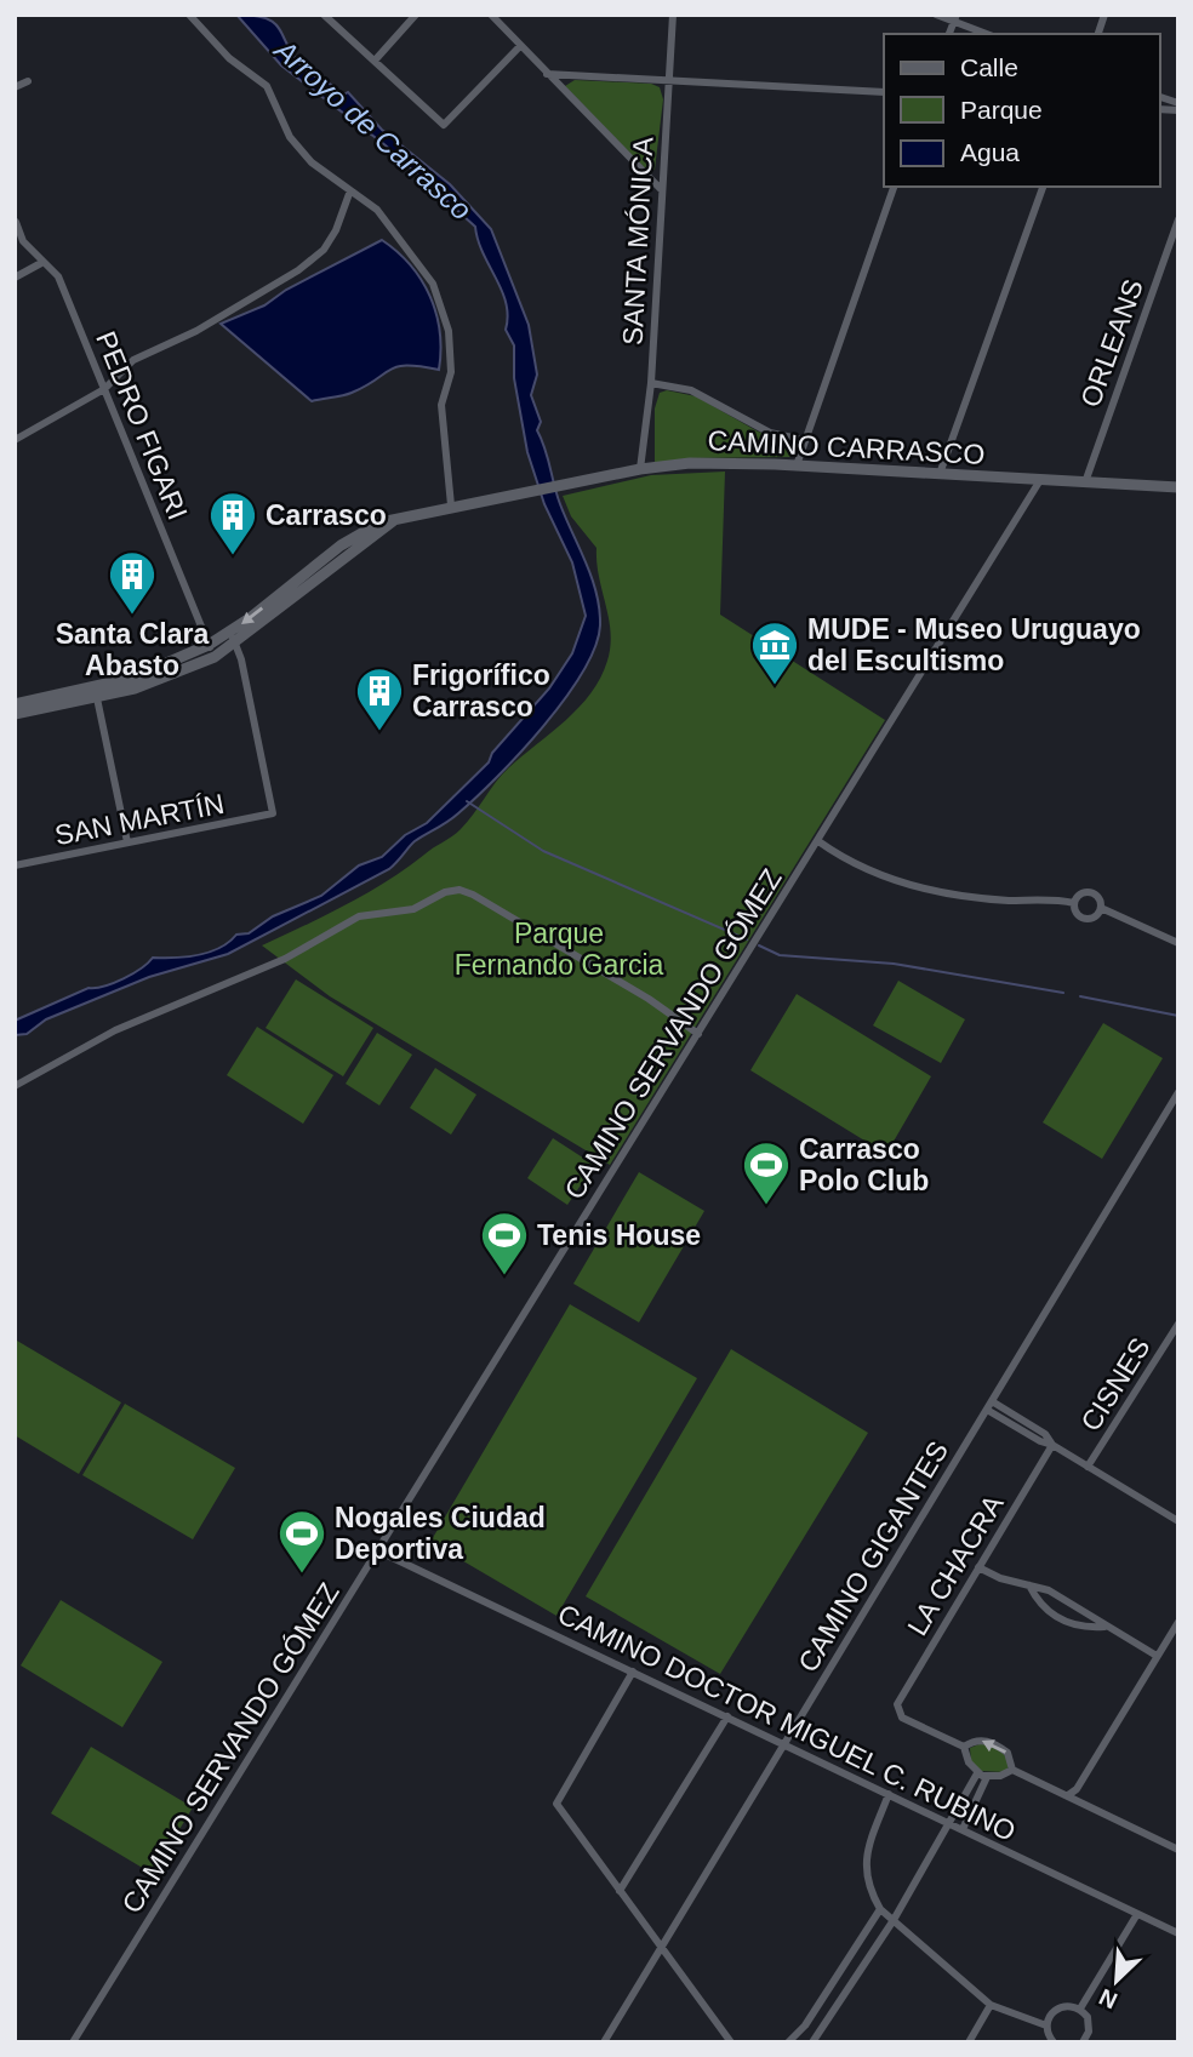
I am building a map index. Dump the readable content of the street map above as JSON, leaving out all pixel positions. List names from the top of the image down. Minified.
{"streets":{"main road":["CAMINO CARRASCO"],"street":["SANTA MÓNICA","ORLEANS","PEDRO FIGARI","SAN MARTÍN","CAMINO SERVANDO GÓMEZ","CISNES","CAMINO GIGANTES","LA CHACRA","CAMINO DOCTOR MIGUEL C. RUBINO"]},"crossings":[["SANTA MÓNICA","CAMINO CARRASCO"],["ORLEANS","CAMINO CARRASCO"],["CAMINO CARRASCO","SAN MARTÍN"],["CAMINO CARRASCO","CAMINO SERVANDO GÓMEZ"],["CAMINO SERVANDO GÓMEZ","CAMINO DOCTOR MIGUEL C. RUBINO"],["CAMINO GIGANTES","CAMINO DOCTOR MIGUEL C. RUBINO"]],"water":["Arroyo de Carrasco"],"parks":["Parque Fernando Garcia"],"places":{"building":["Carrasco","Santa Clara Abasto","Frigorífico Carrasco"],"museum":["MUDE - Museo Uruguayo del Escultismo"],"sports":["Carrasco Polo Club","Tenis House","Nogales Ciudad Deportiva"]},"legend":["Calle","Parque","Agua"],"north":"bottom left"}
